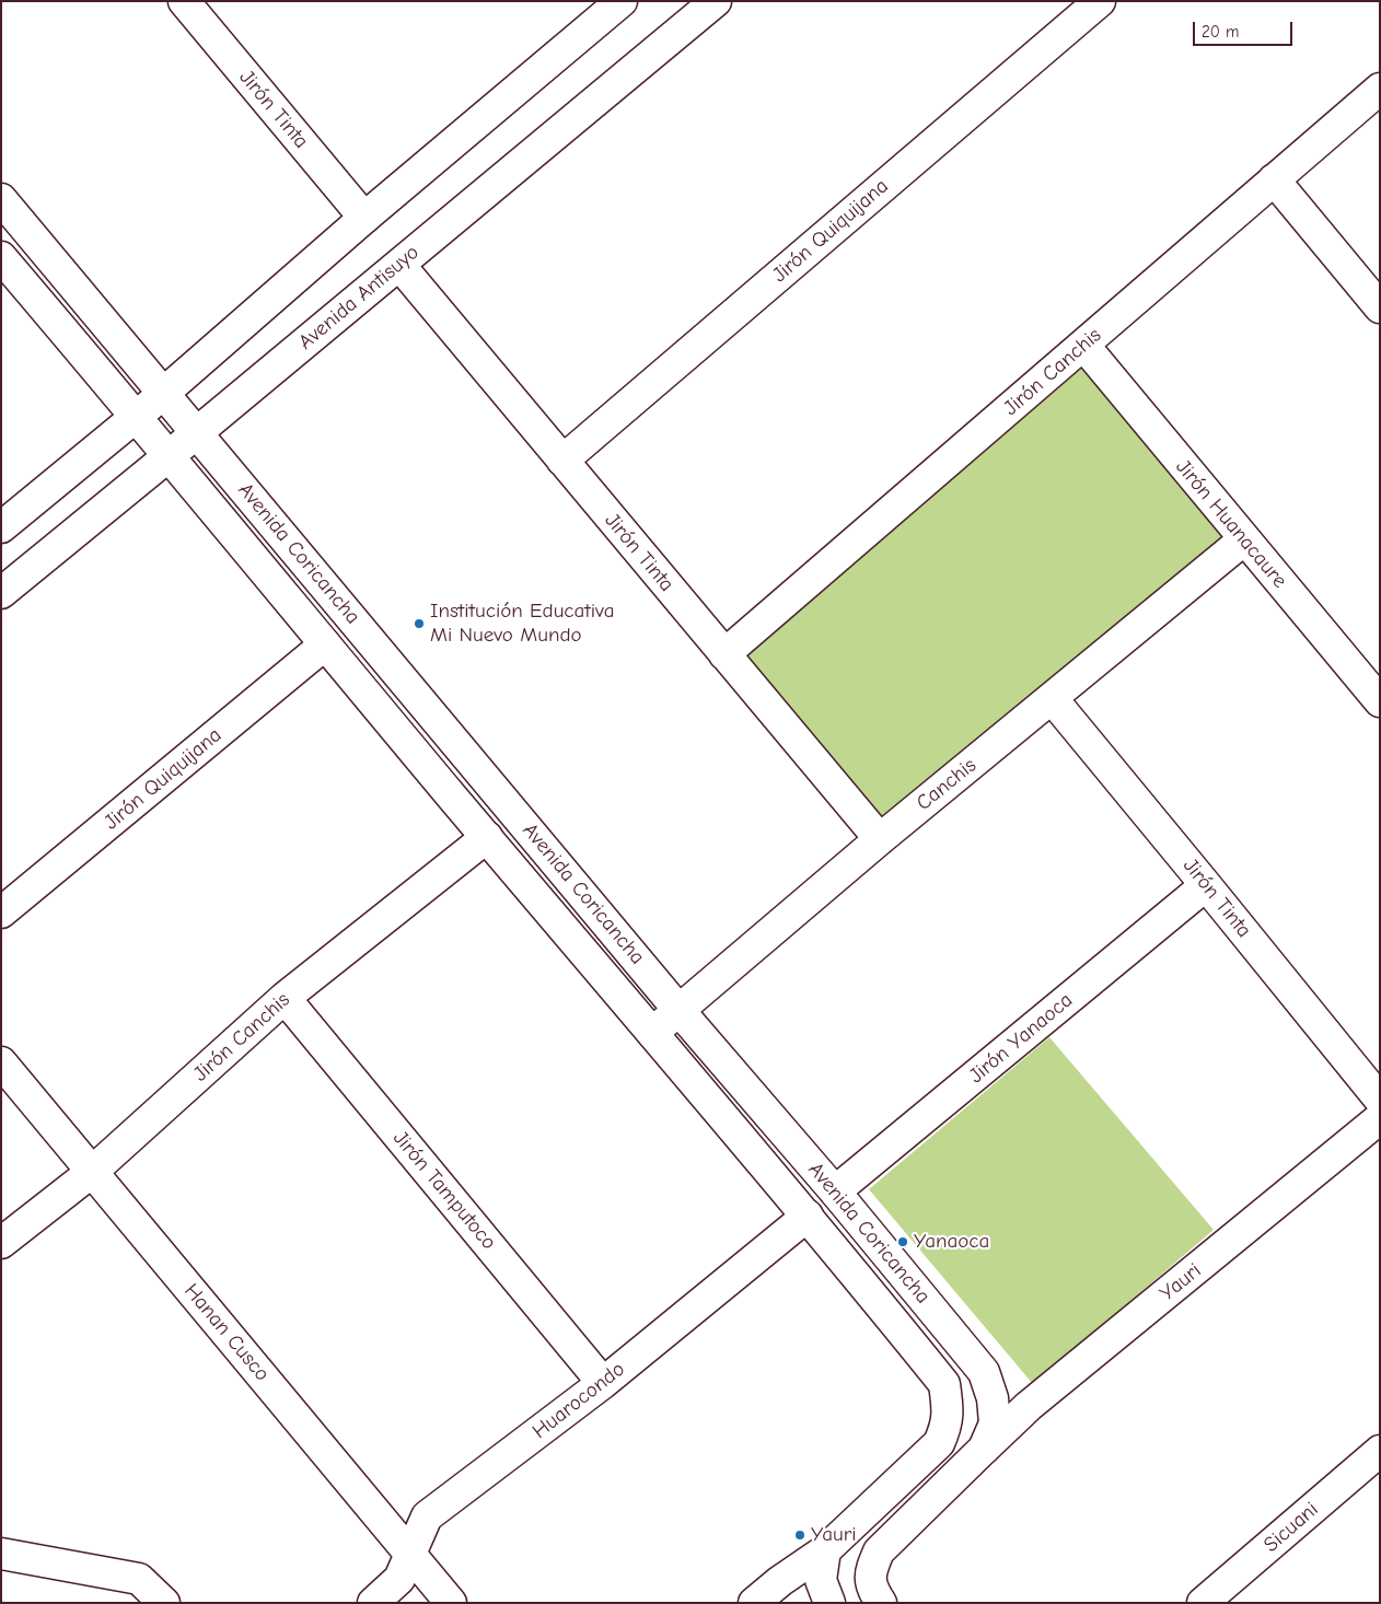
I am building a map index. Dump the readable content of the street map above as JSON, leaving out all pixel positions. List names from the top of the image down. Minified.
{"streets":{"street":["Jirón Tinta","Jirón Quiquijana","Avenida Antisuyo","Jirón Canchis","Jirón Huanacaure","Avenida Coricancha","Canchis","Jirón Yanaoca","Jirón Tamputoco","Yauri","Hanan Cusco","Huarocondo","Sicuani"]},"crossings":[["Jirón Tinta","Jirón Quiquijana"],["Jirón Tinta","Avenida Antisuyo"],["Jirón Tinta","Jirón Canchis"],["Jirón Tinta","Canchis"],["Jirón Tinta","Jirón Yanaoca"],["Jirón Quiquijana","Avenida Coricancha"],["Avenida Antisuyo","Avenida Coricancha"],["Jirón Canchis","Jirón Huanacaure"],["Jirón Canchis","Avenida Coricancha"],["Jirón Canchis","Jirón Tamputoco"],["Jirón Canchis","Hanan Cusco"],["Jirón Huanacaure","Canchis"],["Avenida Coricancha","Canchis"],["Avenida Coricancha","Jirón Yanaoca"],["Avenida Coricancha","Yauri"],["Avenida Coricancha","Huarocondo"],["Jirón Tamputoco","Huarocondo"],["Hanan Cusco","Huarocondo"]],"places":["Institución Educativa Mi Nuevo Mundo","Yanaoca","Yauri"],"scale_bar":"20 m"}
